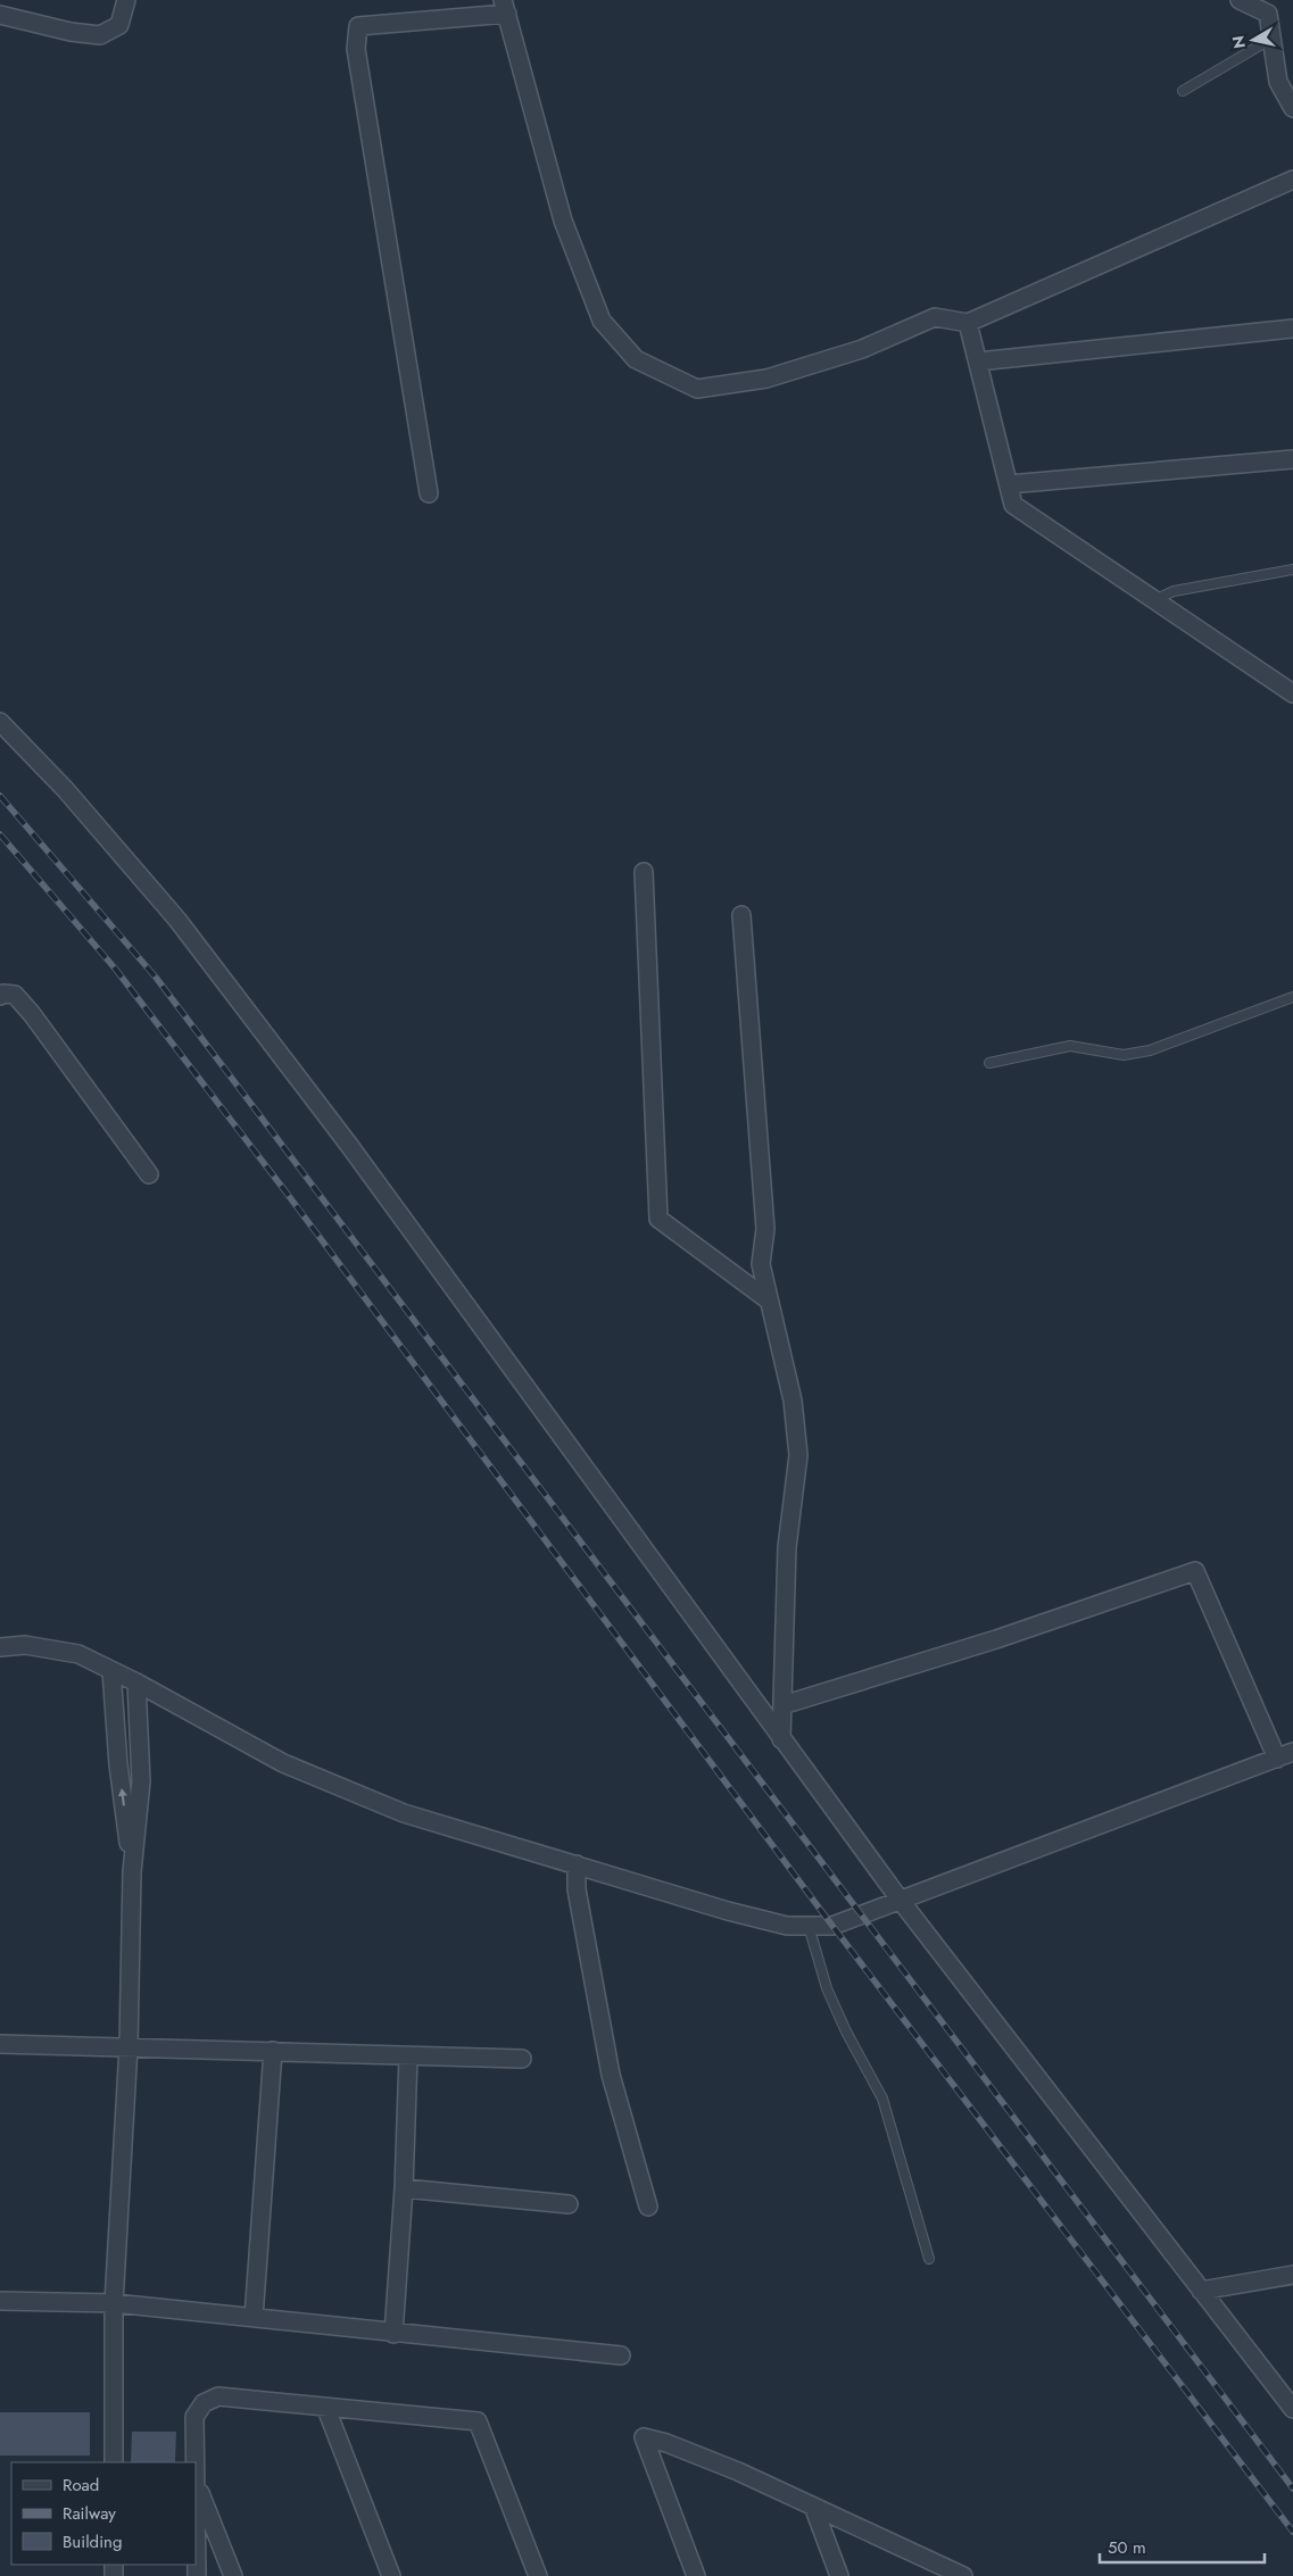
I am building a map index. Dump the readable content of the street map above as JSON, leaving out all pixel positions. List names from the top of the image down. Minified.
{"legend":["Road","Railway","Building"],"scale_bar":"50 m","north":"left"}
